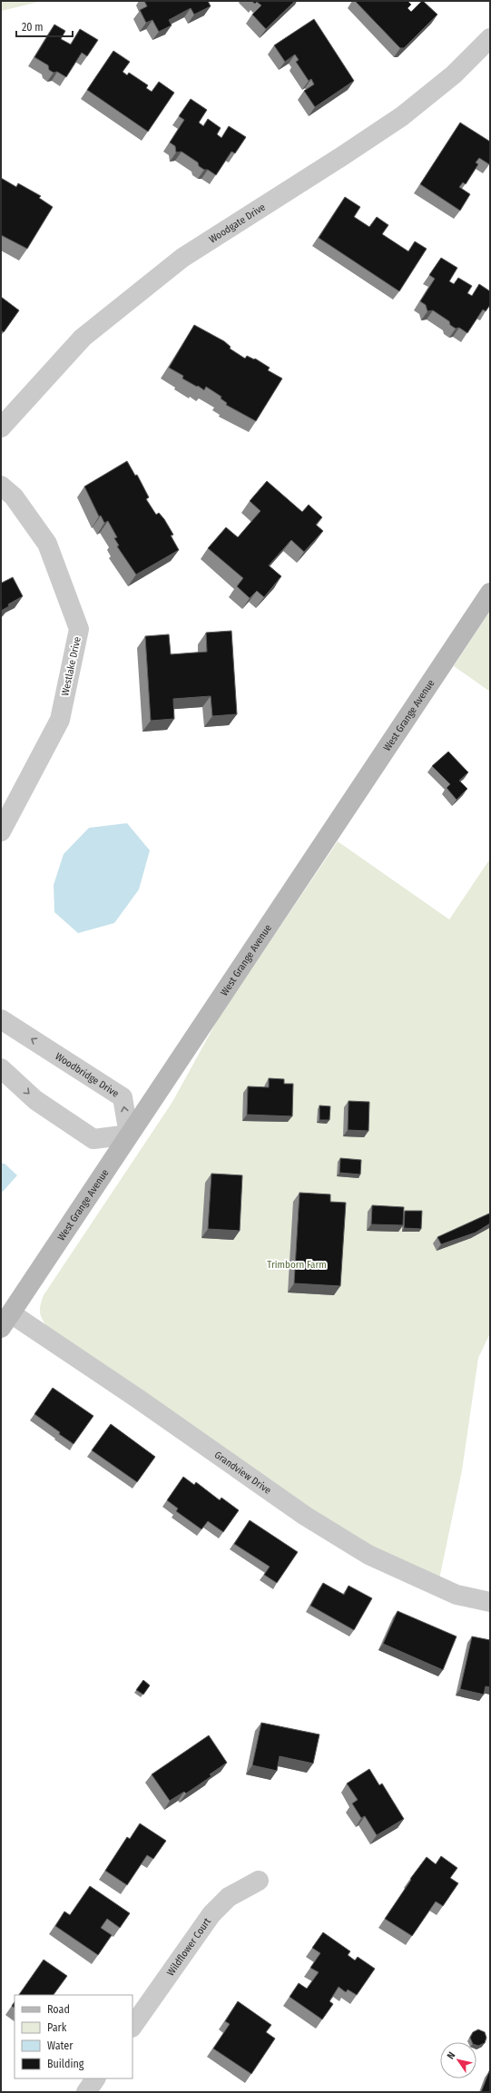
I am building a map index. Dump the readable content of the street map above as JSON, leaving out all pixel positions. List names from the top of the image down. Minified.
{"streets":{"street":["Woodgate Drive","Westlake Drive","West Grange Avenue","Woodbridge Drive","Grandview Drive","Wildflower Court"]},"crossings":[["West Grange Avenue","Woodbridge Drive"],["West Grange Avenue","Grandview Drive"]],"parks":["Trimborn Farm"],"legend":["Road","Park","Water","Building"],"scale_bar":"20 m","north":"top left"}
